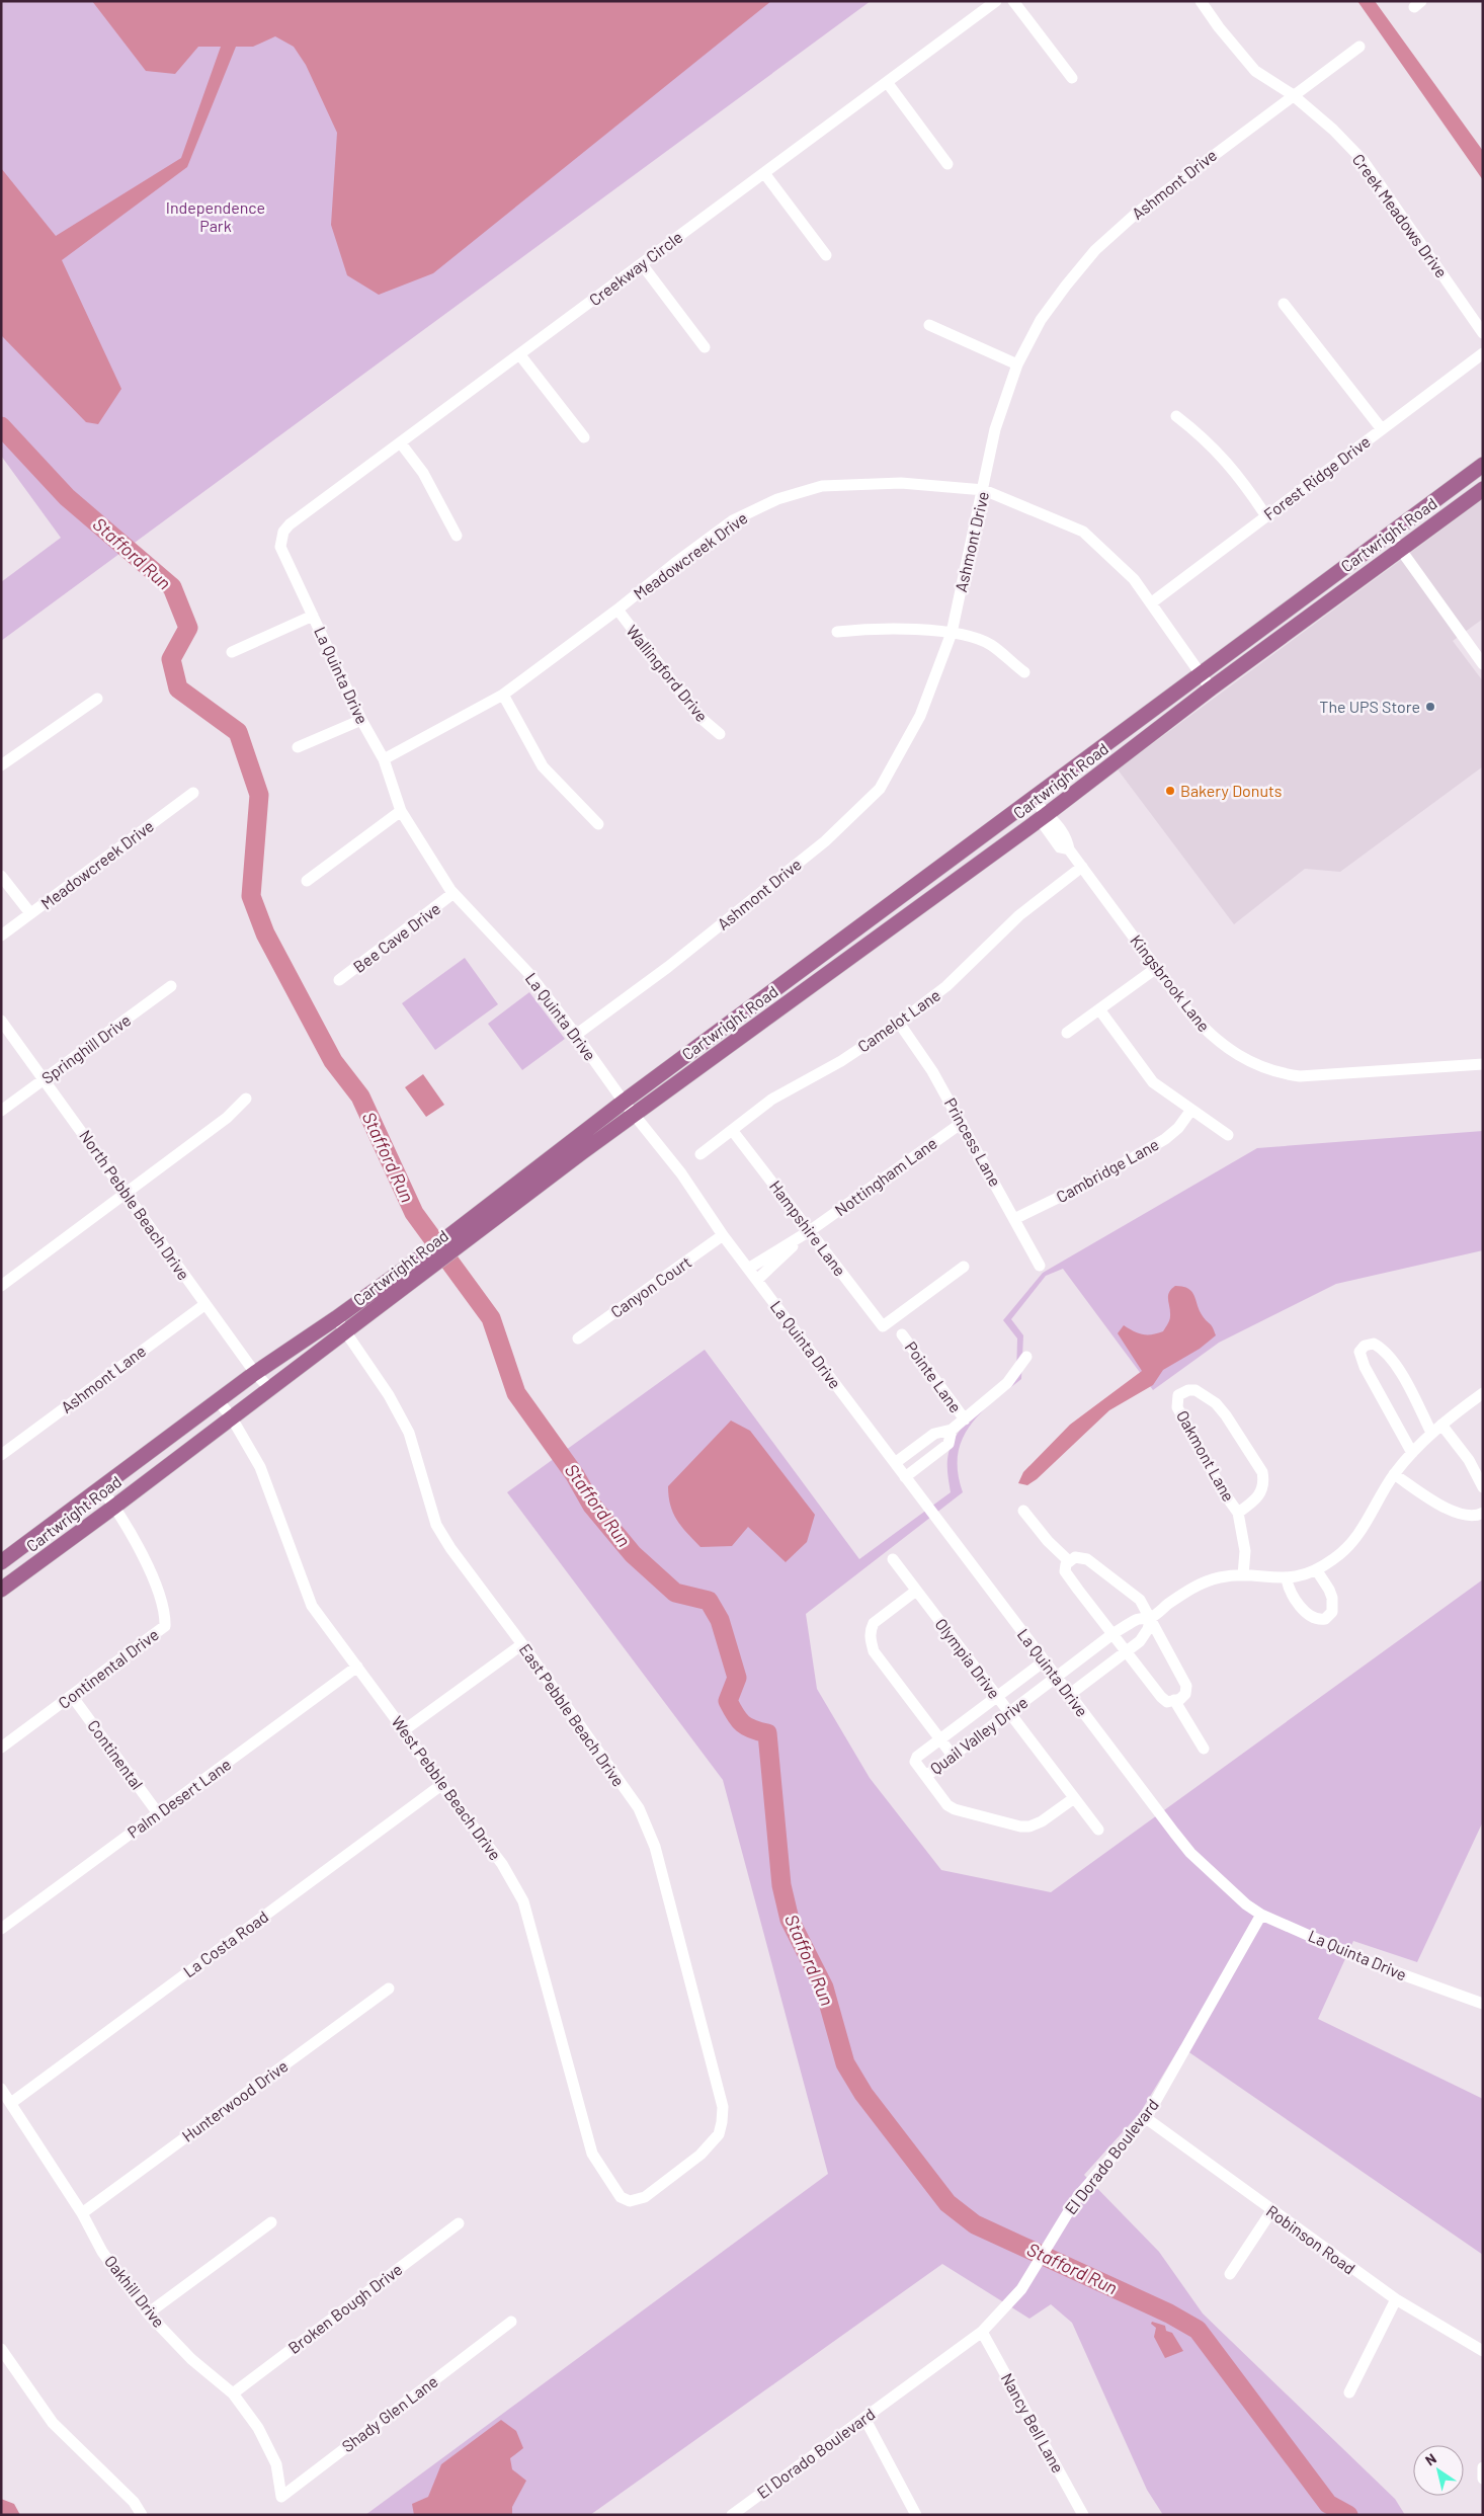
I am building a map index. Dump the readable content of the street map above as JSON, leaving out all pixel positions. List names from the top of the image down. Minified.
{"streets":{"main road":["Cartwright Road"],"street":["Ashmont Drive","Creek Meadows Drive","Creekway Circle","Forest Ridge Drive","Meadowcreek Drive","Wallingford Drive","La Quinta Drive","Bee Cave Drive","Kingsbrook Lane","Camelot Lane","Springhill Drive","Princess Lane","Cambridge Lane","Nottingham Lane","North Pebble Beach Drive","Hampshire Lane","Canyon Court","Pointe Lane","Ashmont Lane","Oakmont Lane","Olympia Drive","Continental Drive","East Pebble Beach Drive","Quail Valley Drive","Continental","West Pebble Beach Drive","Palm Desert Lane","La Costa Road","Hunterwood Drive","El Dorado Boulevard","Robinson Road","Oakhill Drive","Broken Bough Drive","Shady Glen Lane","Nancy Bell Lane"]},"crossings":[["Ashmont Drive","Creek Meadows Drive"],["Ashmont Drive","Meadowcreek Drive"],["Ashmont Drive","La Quinta Drive"],["Creekway Circle","La Quinta Drive"],["Forest Ridge Drive","Meadowcreek Drive"],["Cartwright Road","Meadowcreek Drive"],["Cartwright Road","La Quinta Drive"],["Cartwright Road","Kingsbrook Lane"],["Cartwright Road","North Pebble Beach Drive"],["Cartwright Road","Continental Drive"],["Cartwright Road","East Pebble Beach Drive"],["Cartwright Road","West Pebble Beach Drive"],["Meadowcreek Drive","Wallingford Drive"],["Meadowcreek Drive","La Quinta Drive"],["La Quinta Drive","Bee Cave Drive"],["La Quinta Drive","Nottingham Lane"],["La Quinta Drive","Canyon Court"],["La Quinta Drive","Quail Valley Drive"],["La Quinta Drive","El Dorado Boulevard"],["Kingsbrook Lane","Camelot Lane"],["Camelot Lane","Princess Lane"],["Camelot Lane","Hampshire Lane"],["Springhill Drive","North Pebble Beach Drive"],["Princess Lane","Cambridge Lane"],["Princess Lane","Nottingham Lane"],["Nottingham Lane","Hampshire Lane"],["North Pebble Beach Drive","Ashmont Lane"],["Olympia Drive","Quail Valley Drive"],["Continental Drive","Continental"],["East Pebble Beach Drive","West Pebble Beach Drive"],["Continental","Palm Desert Lane"],["West Pebble Beach Drive","Palm Desert Lane"],["West Pebble Beach Drive","La Costa Road"],["La Costa Road","Oakhill Drive"],["Hunterwood Drive","Oakhill Drive"],["El Dorado Boulevard","Robinson Road"],["El Dorado Boulevard","Nancy Bell Lane"],["Oakhill Drive","Broken Bough Drive"],["Oakhill Drive","Shady Glen Lane"]],"water":["Stafford Run"],"parks":["Independence Park"],"places":["The UPS Store","Bakery Donuts"],"north":"top left"}
